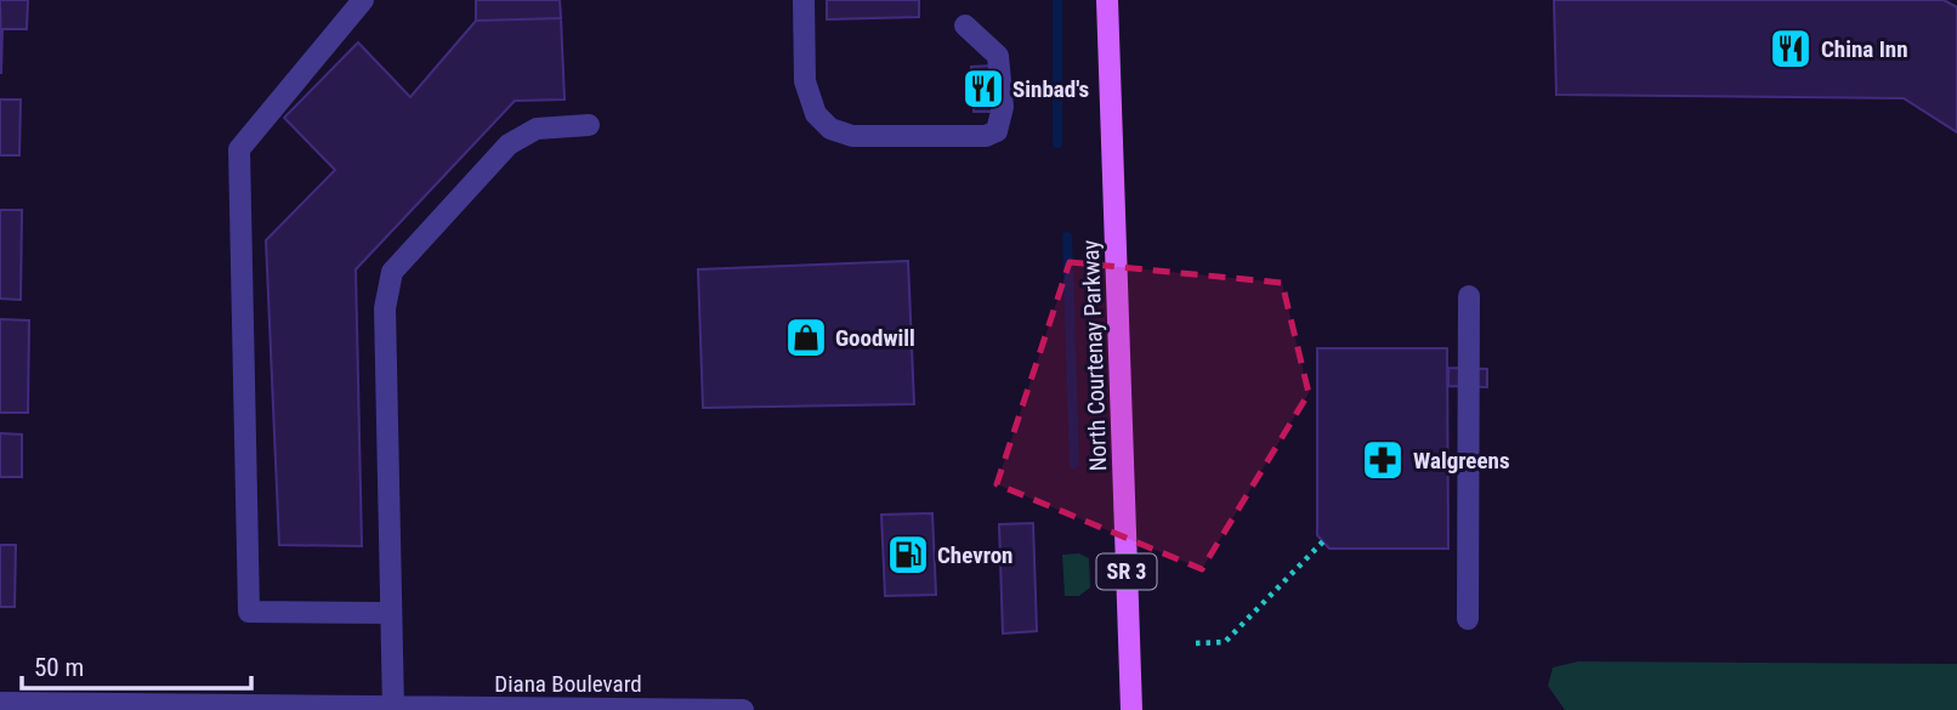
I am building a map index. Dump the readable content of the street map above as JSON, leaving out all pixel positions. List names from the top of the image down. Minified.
{"streets":{"main road":["North Courtenay Parkway","SR 3"],"street":["Diana Boulevard"]},"places":{"restaurant":["China Inn","Sinbad's"],"shop":["Goodwill"],"pharmacy":["Walgreens"],"fuel station":["Chevron"]},"scale_bar":"50 m"}
